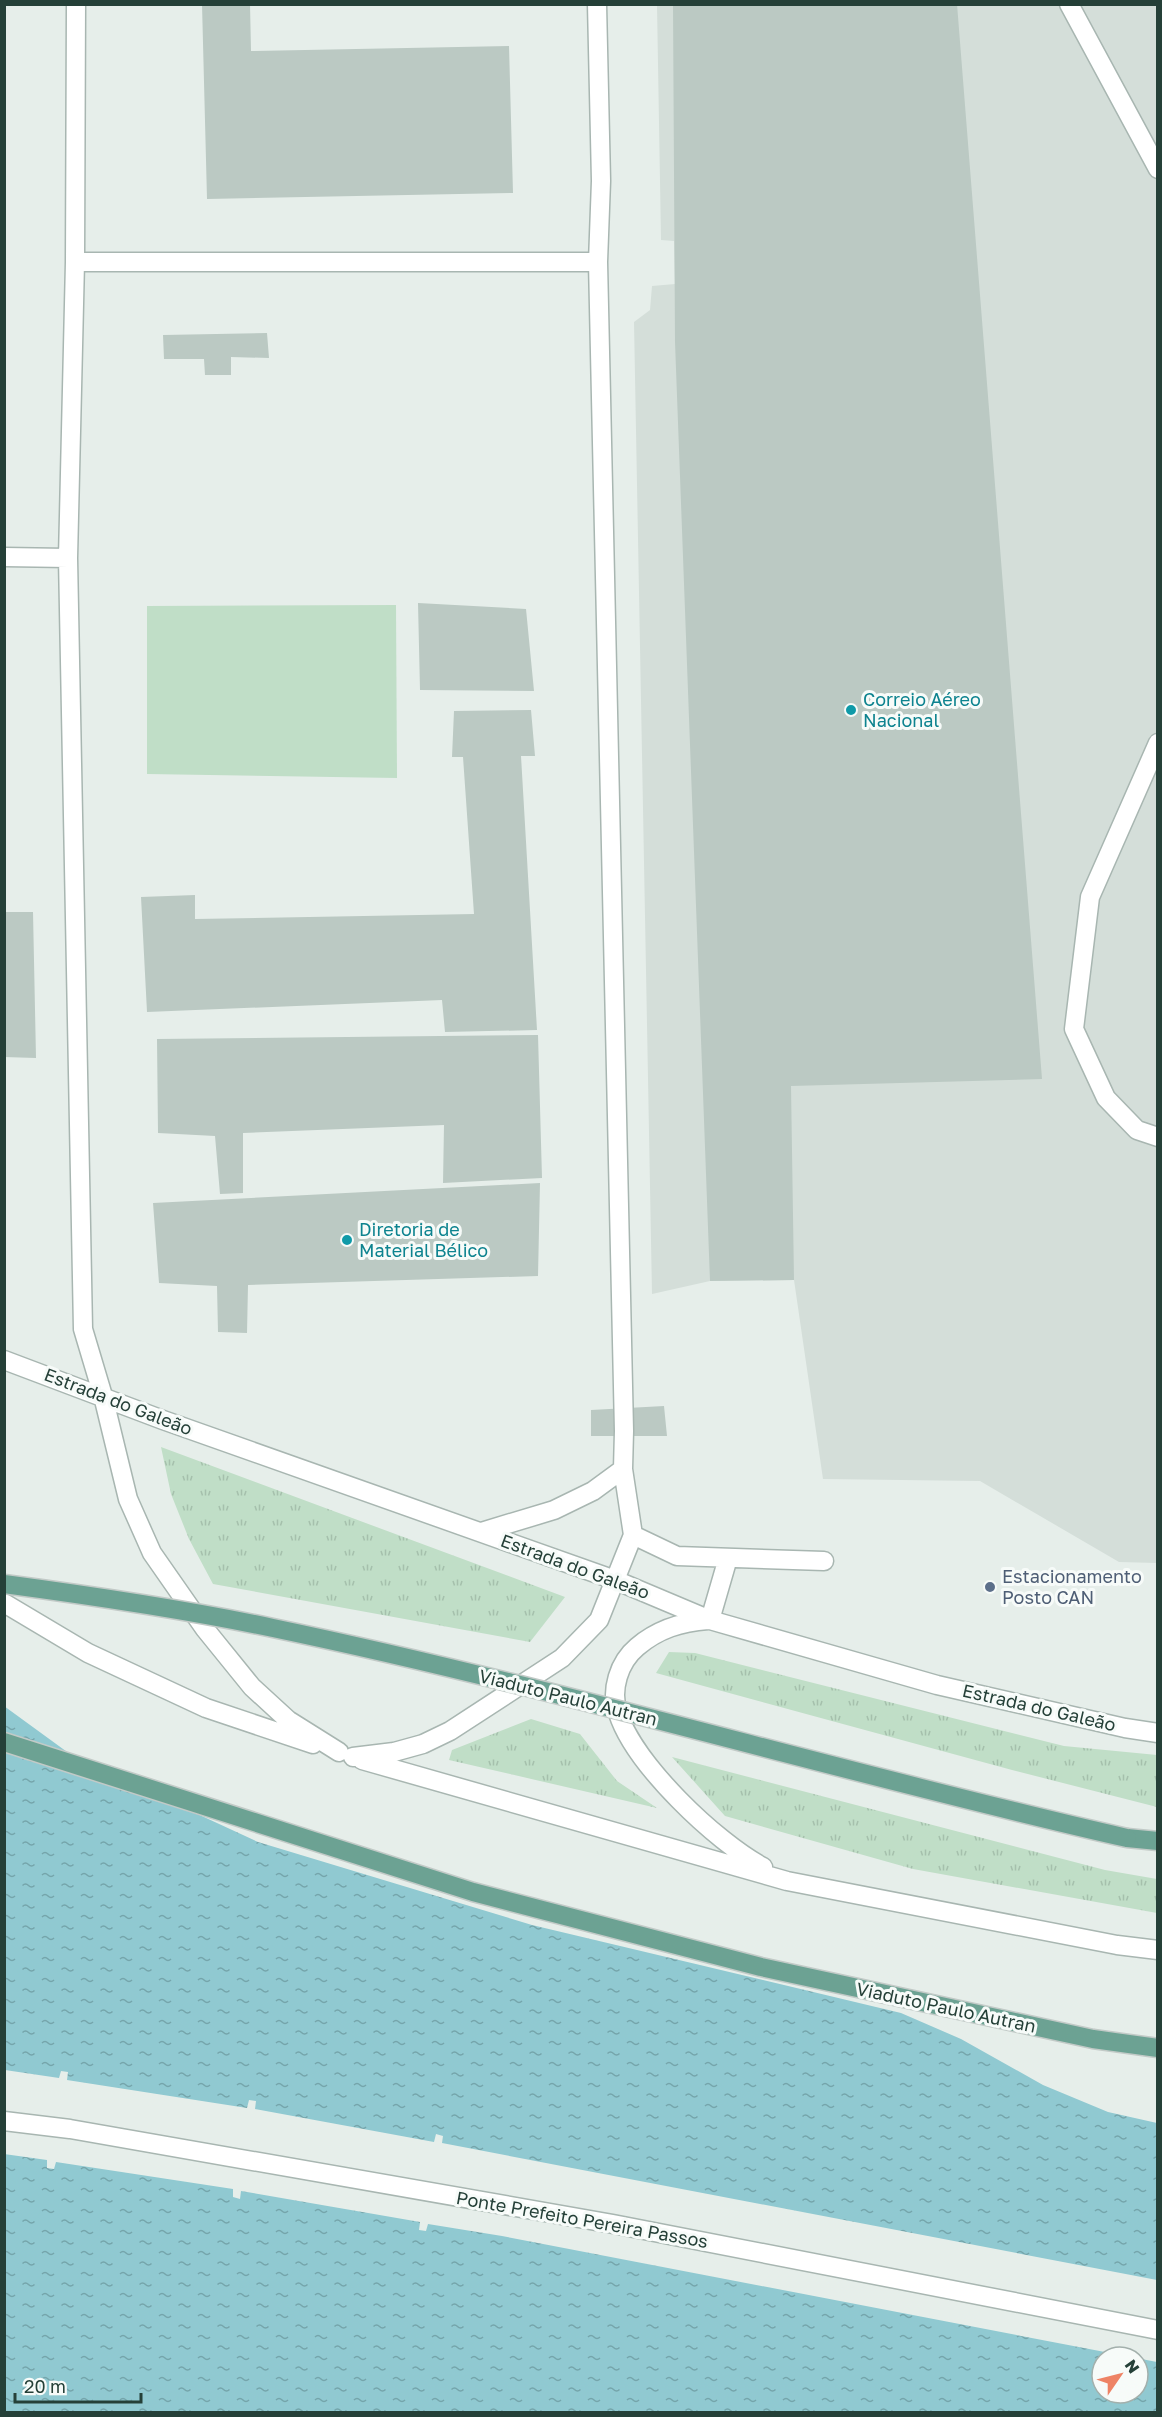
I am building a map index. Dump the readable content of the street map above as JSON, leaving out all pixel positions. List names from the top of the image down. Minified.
{"streets":{"main road":["Viaduto Paulo Autran"],"street":["Estrada do Galeão","Ponte Prefeito Pereira Passos"]},"places":["Correio Aéreo Nacional","Diretoria de Material Bélico","Estacionamento Posto CAN"],"scale_bar":"20 m","north":"top right"}
